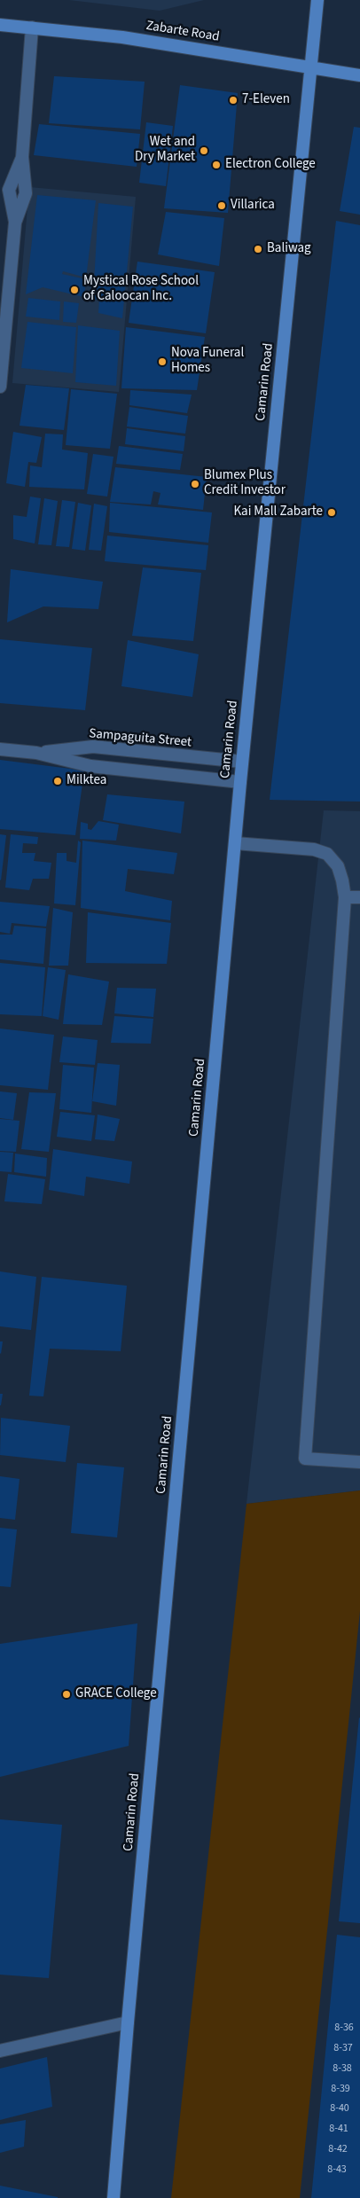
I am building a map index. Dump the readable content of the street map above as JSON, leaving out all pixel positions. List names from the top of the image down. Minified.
{"streets":{"main road":["Zabarte Road","Camarin Road"],"street":["Sampaguita Street"]},"crossings":[["Zabarte Road","Camarin Road"],["Camarin Road","Sampaguita Street"]],"places":["7-Eleven","Wet and Dry Market","Electron College","Villarica","Baliwag","Mystical Rose School of Caloocan Inc.","Nova Funeral Homes","Blumex Plus Credit Investor","Kai Mall Zabarte","Milktea","GRACE College"],"house_numbers":["8-36","8-37","8-38","8-39","8-40","8-41","8-42","8-43"]}
